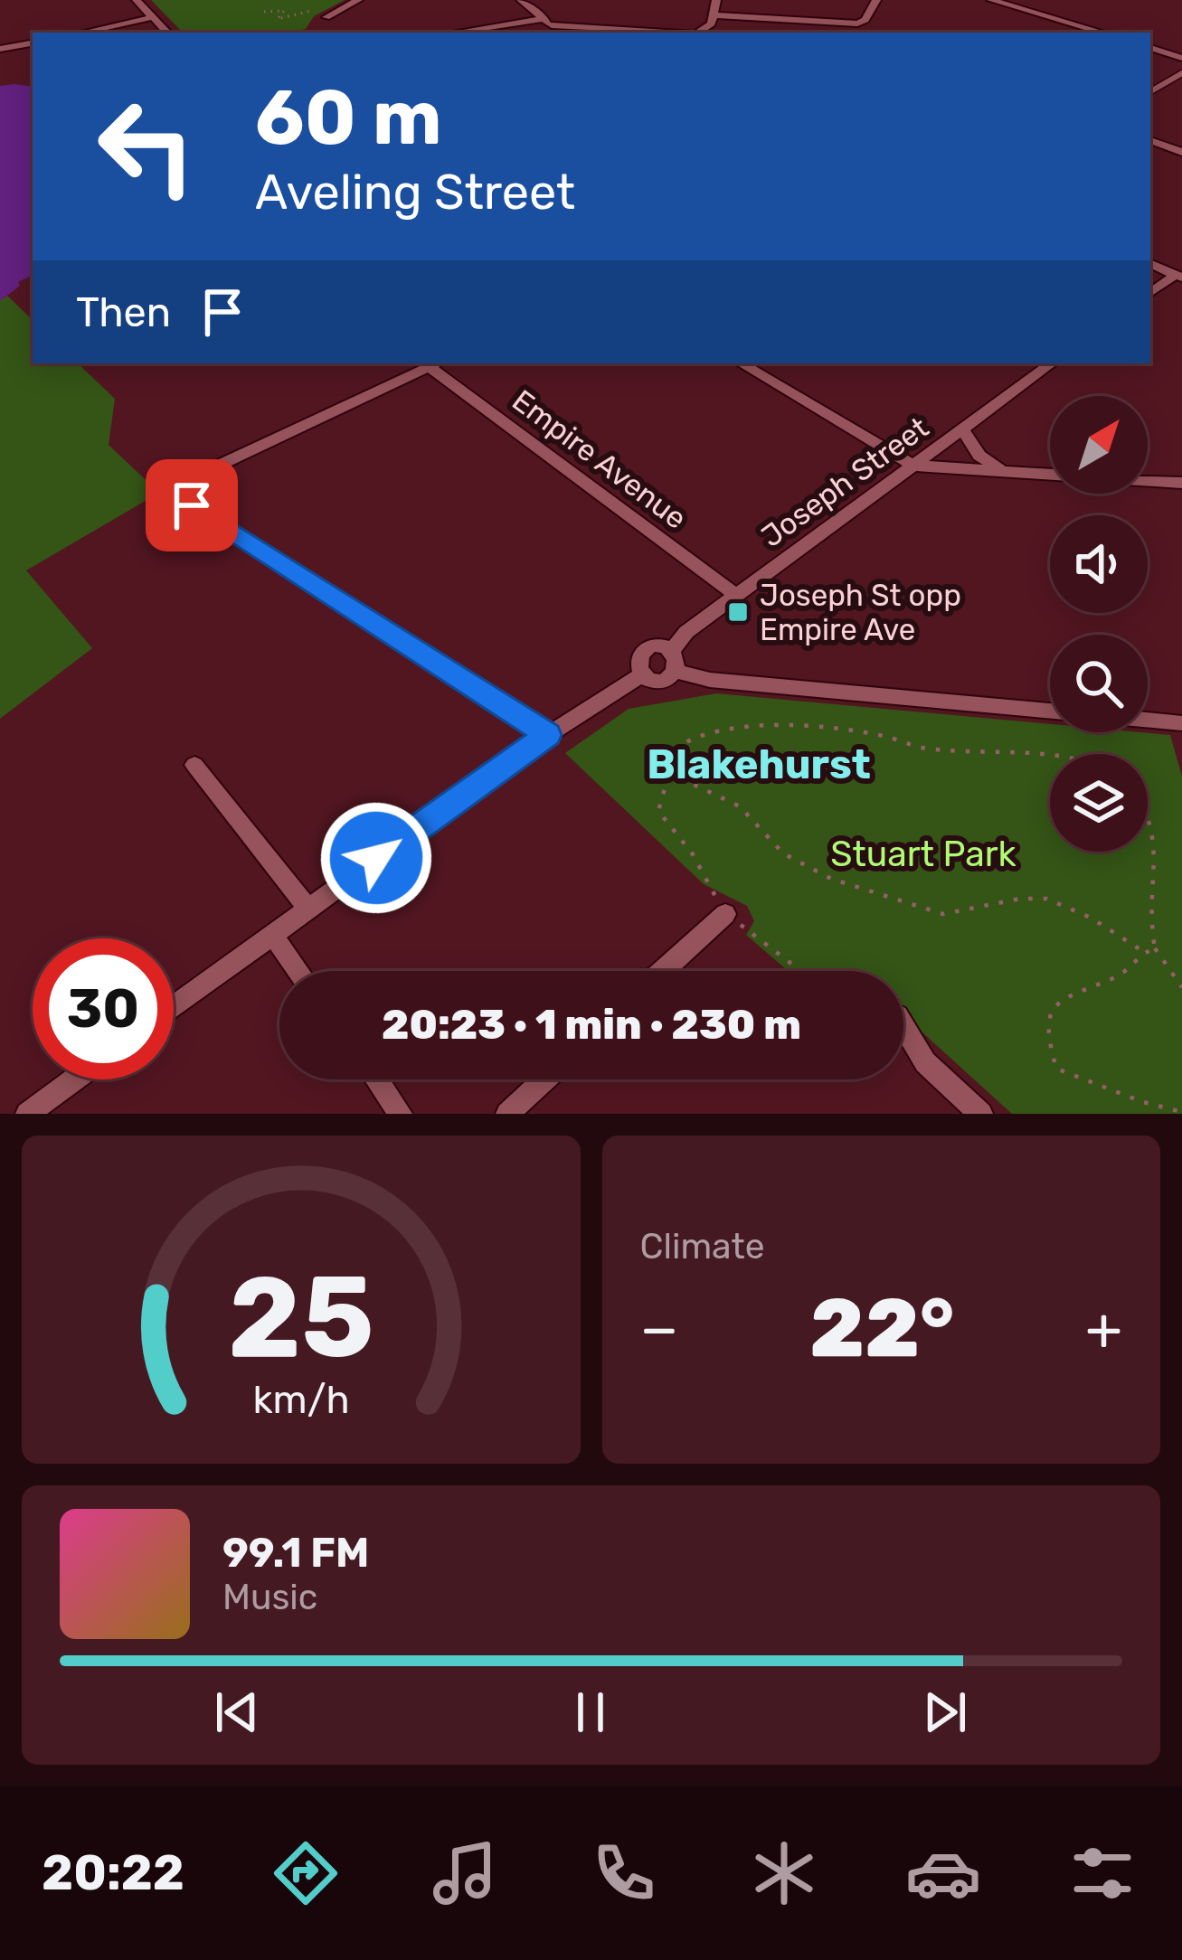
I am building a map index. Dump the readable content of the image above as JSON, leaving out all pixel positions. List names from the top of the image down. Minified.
{"streets":{"street":["Empire Avenue","Joseph Street"]},"crossings":[["Empire Avenue","Joseph Street"]],"districts":["Blakehurst"],"parks":["Stuart Park"],"places":{"transit":["Joseph St opp Empire Ave"]},"north":"top right","page":{"turn":["60 m","Aveling Street"],"then":"Then","limit":"30","trip":"20:23 · 1 min · 230 m","tile":"Climate","heat":["−","22°","+"],"song":["99.1 FM","Music"],"tabs":"20:22","gauge":["25","km/h"]}}
